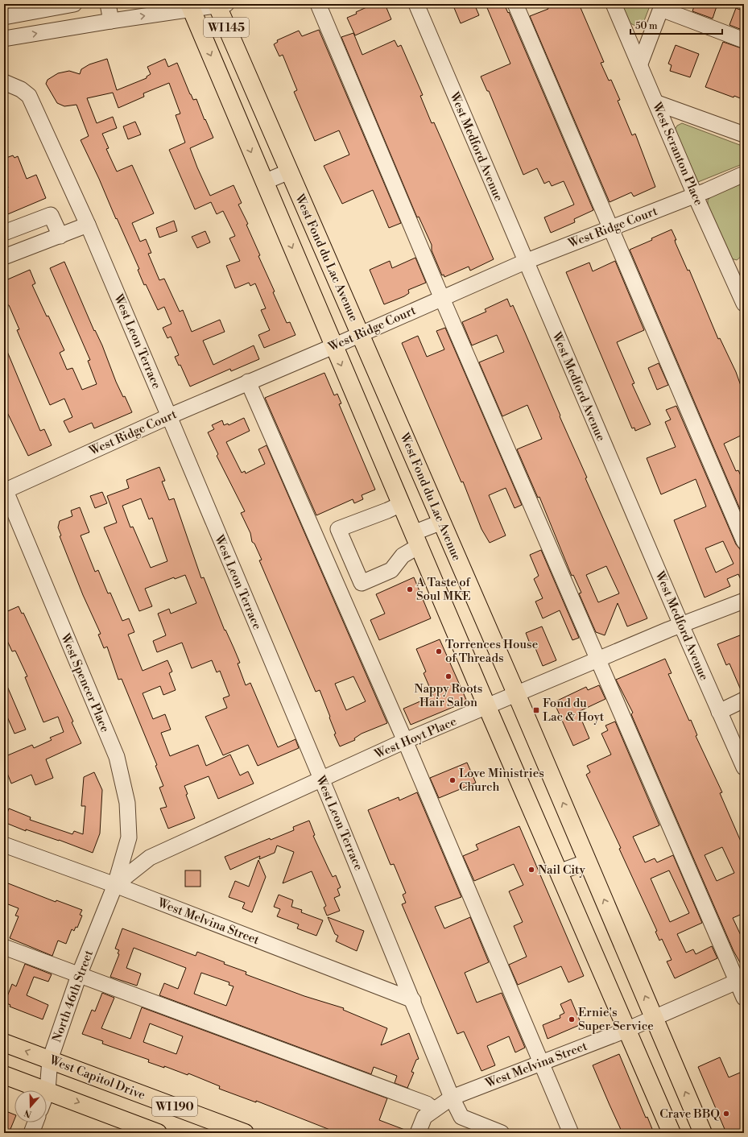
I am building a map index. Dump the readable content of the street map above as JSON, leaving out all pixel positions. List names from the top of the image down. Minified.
{"streets":{"main road":["WI 145","West Fond du Lac Avenue","West Capitol Drive","WI 190"],"street":["West Medford Avenue","West Scranton Place","West Ridge Court","West Leon Terrace","West Spencer Place","West Hoyt Place","West Melvina Street","North 46th Street"]},"crossings":[["WI 145","West Ridge Court"],["WI 145","West Hoyt Place"],["WI 145","West Melvina Street"],["West Medford Avenue","West Ridge Court"],["West Medford Avenue","West Hoyt Place"],["West Scranton Place","West Ridge Court"],["West Ridge Court","West Fond du Lac Avenue"],["West Ridge Court","West Leon Terrace"],["West Ridge Court","West Spencer Place"],["West Fond du Lac Avenue","West Hoyt Place"],["West Fond du Lac Avenue","West Melvina Street"],["West Leon Terrace","West Hoyt Place"],["West Leon Terrace","West Melvina Street"],["West Spencer Place","West Hoyt Place"],["West Spencer Place","West Melvina Street"],["West Spencer Place","North 46th Street"],["West Hoyt Place","West Melvina Street"],["West Hoyt Place","North 46th Street"],["West Melvina Street","North 46th Street"],["North 46th Street","West Capitol Drive"],["North 46th Street","WI 190"]],"places":{"other":["A Taste of Soul MKE","Torrences House of Threads","Nappy Roots Hair Salon","Love Ministries Church","Nail City","Ernie's Super Service","Crave BBQ"],"transit":["Fond du Lac & Hoyt"]},"scale_bar":"50 m","north":"bottom"}
